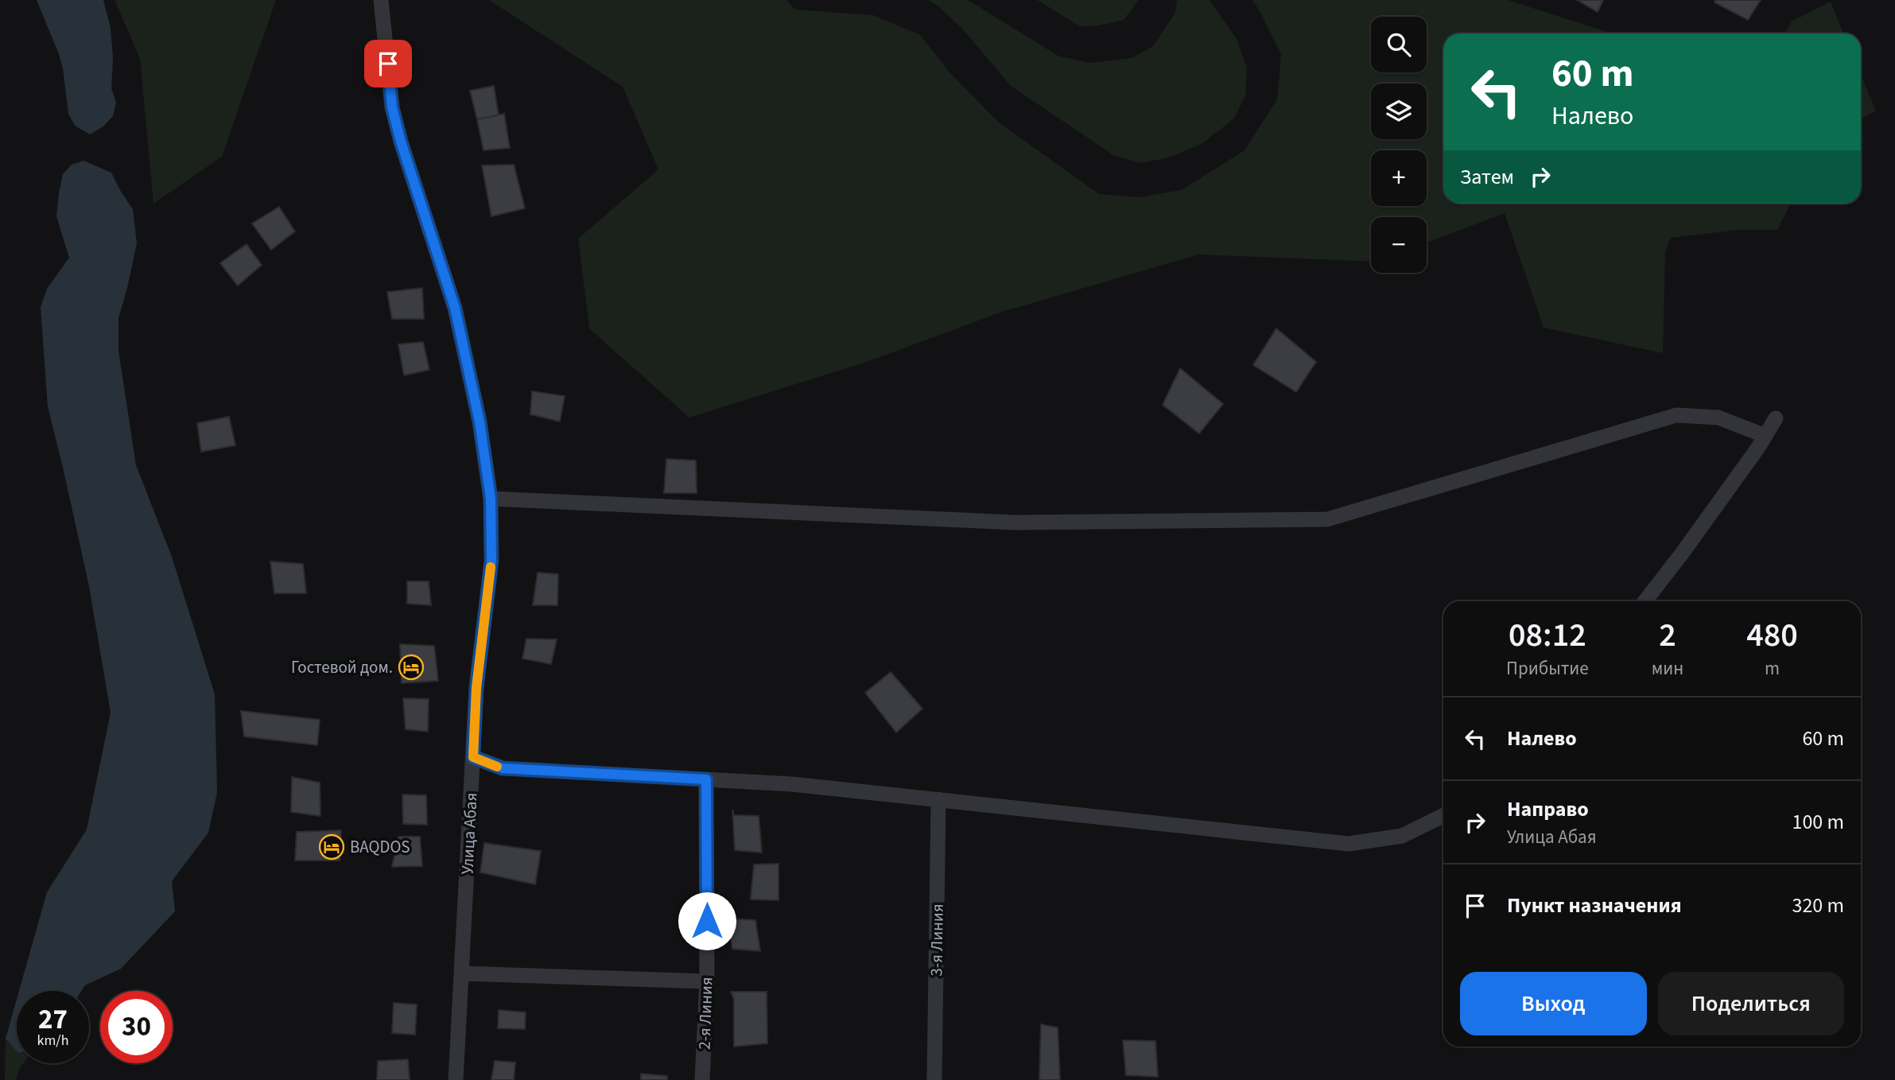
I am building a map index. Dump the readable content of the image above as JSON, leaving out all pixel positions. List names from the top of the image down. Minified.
{"streets":{"street":["Улица Абая","3-я Линия","2-я Линия"]},"places":{"hotel":["Гостевой дом.","BAQDOS"]},"page":{"map_buttons":["+","−"],"turn":["60 m","Налево"],"then":"Затем","eta":["08:12","Прибытие","2","мин","480","m"],"list":[{"name":"Налево","value":"60 m"},{"name":"Направо","note":"Улица Абая","value":"100 m"},{"name":"Пункт назначения","value":"320 m"}],"buttons":["Выход","Поделиться"],"speed":"27 km/h","limit":"30"}}
